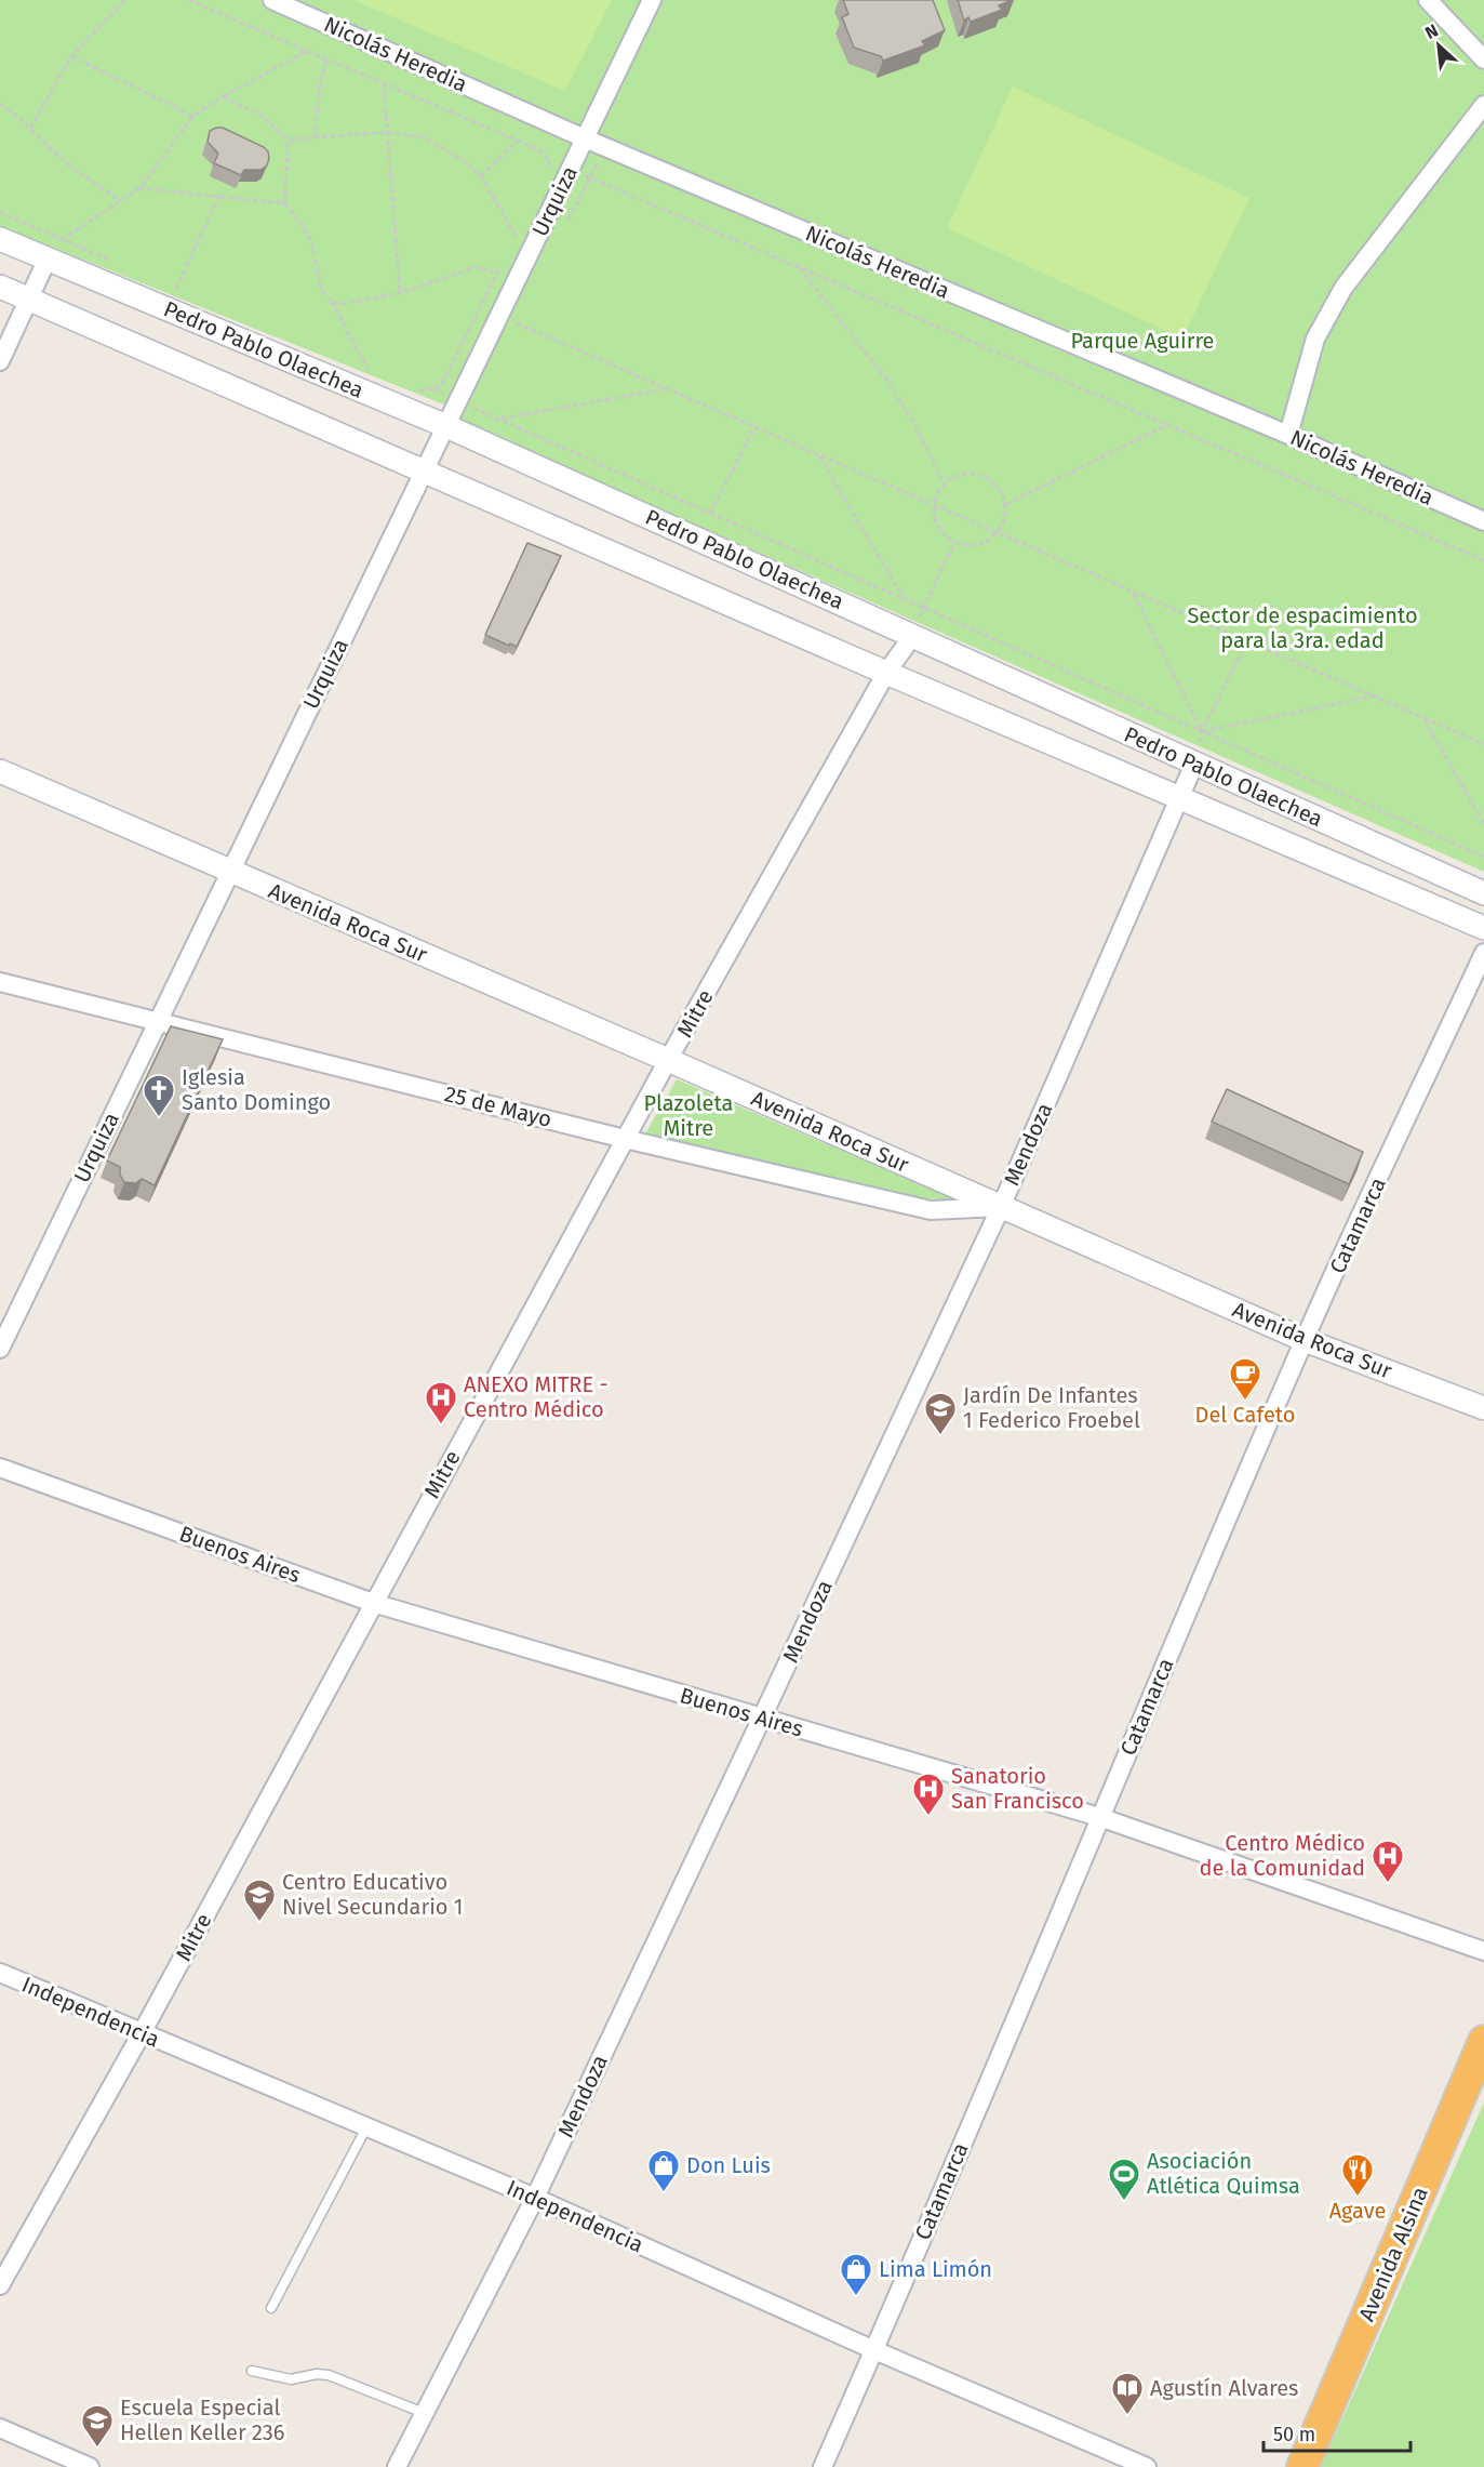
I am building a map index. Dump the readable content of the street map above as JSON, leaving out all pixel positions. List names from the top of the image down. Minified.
{"streets":{"highway":["Avenida Alsina"],"street":["Nicolás Heredia","Urquiza","Pedro Pablo Olaechea","Avenida Roca Sur","Mitre","25 de Mayo","Mendoza","Catamarca","Buenos Aires","Independencia"]},"crossings":[["Nicolás Heredia","Urquiza"],["Urquiza","Pedro Pablo Olaechea"],["Urquiza","Avenida Roca Sur"],["Urquiza","25 de Mayo"],["Pedro Pablo Olaechea","Mitre"],["Pedro Pablo Olaechea","Mendoza"],["Avenida Roca Sur","Mitre"],["Avenida Roca Sur","25 de Mayo"],["Avenida Roca Sur","Mendoza"],["Avenida Roca Sur","Catamarca"],["Mitre","25 de Mayo"],["Mitre","Buenos Aires"],["Mitre","Independencia"],["25 de Mayo","Mendoza"],["Mendoza","Buenos Aires"],["Mendoza","Independencia"],["Catamarca","Buenos Aires"],["Catamarca","Independencia"]],"parks":["Parque Aguirre","Sector de espacimiento para la 3ra. edad","Plazoleta Mitre"],"places":{"church":["Iglesia Santo Domingo"],"cafe":["Del Cafeto"],"hospital":["ANEXO MITRE - Centro Médico","Sanatorio San Francisco","Centro Médico de la Comunidad"],"school or university":["Jardín De Infantes 1 Federico Froebel","Centro Educativo Nivel Secundario 1","Escuela Especial Hellen Keller 236"],"shop":["Don Luis","Lima Limón"],"restaurant":["Agave"],"sports":["Asociación Atlética Quimsa"],"library":["Agustín Alvares"]},"scale_bar":"50 m","north":"top left"}
